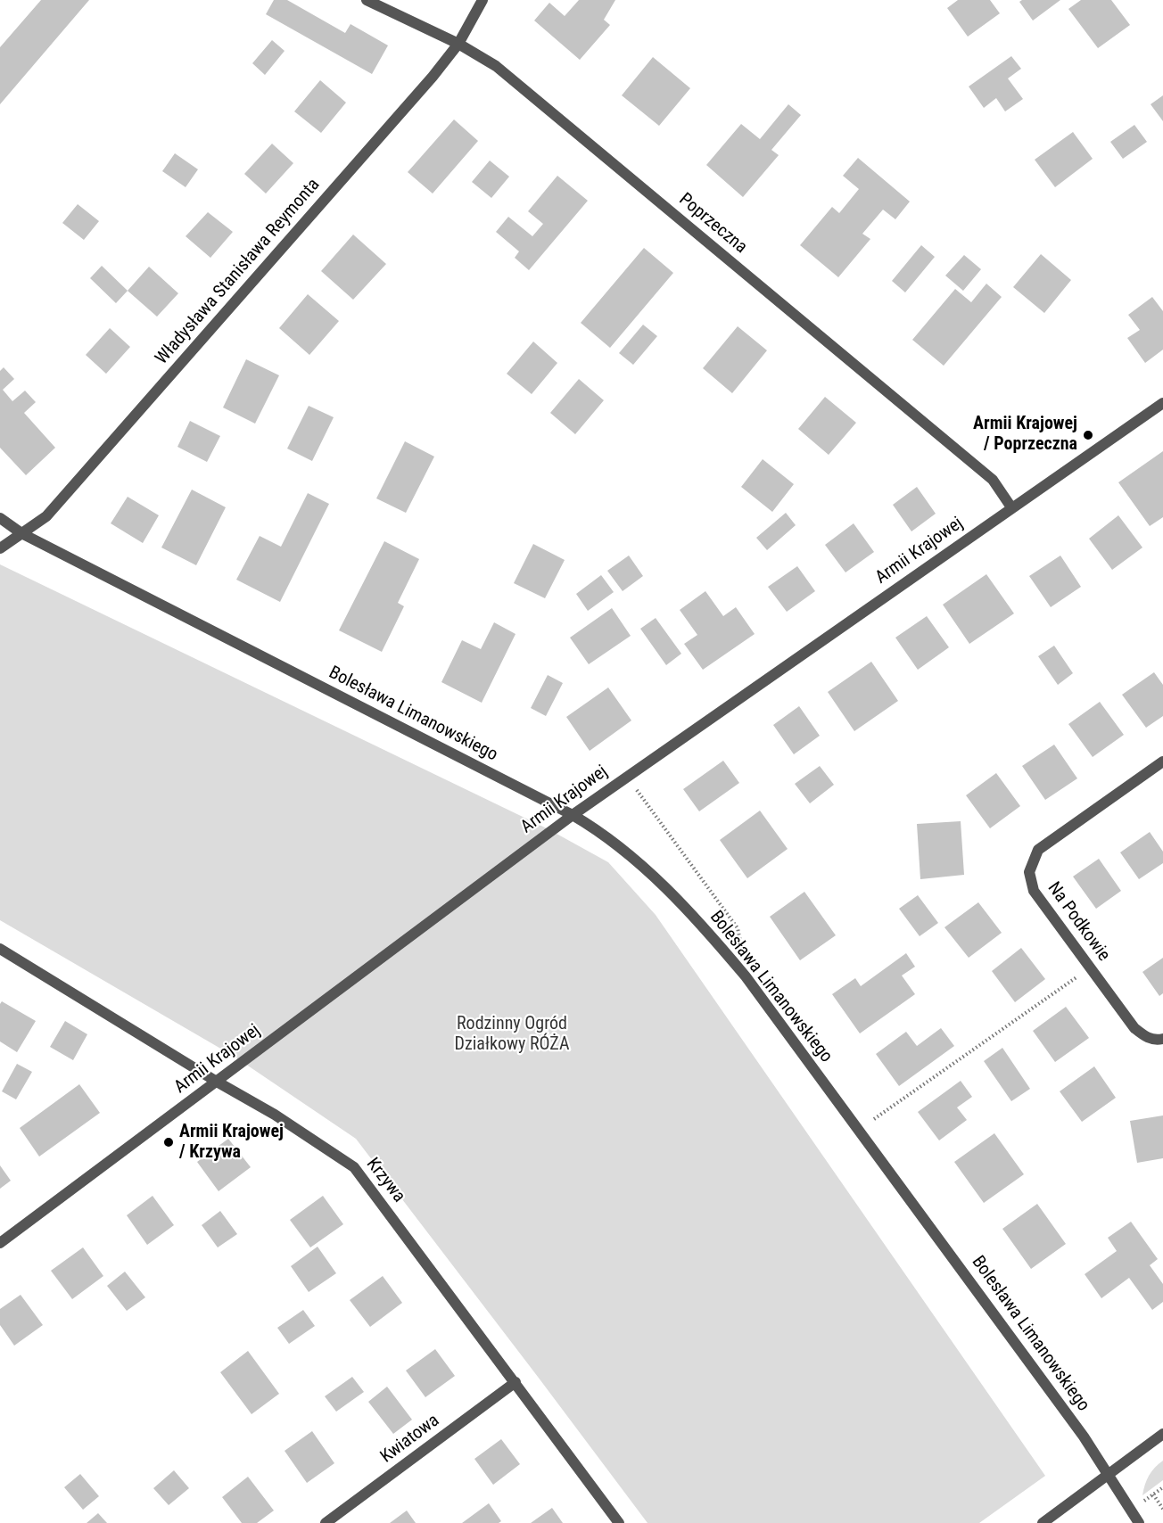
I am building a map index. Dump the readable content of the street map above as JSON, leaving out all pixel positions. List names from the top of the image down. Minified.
{"streets":{"street":["Poprzeczna","Władysława Stanisława Reymonta","Armii Krajowej","Bolesława Limanowskiego","Na Podkowie","Krzywa","Kwiatowa"]},"crossings":[["Poprzeczna","Władysława Stanisława Reymonta"],["Poprzeczna","Armii Krajowej"],["Władysława Stanisława Reymonta","Bolesława Limanowskiego"],["Armii Krajowej","Bolesława Limanowskiego"],["Armii Krajowej","Krzywa"],["Krzywa","Kwiatowa"]],"parks":["Rodzinny Ogród Działkowy RÓŻA"],"places":["Armii Krajowej / Poprzeczna","Armii Krajowej / Krzywa"]}
